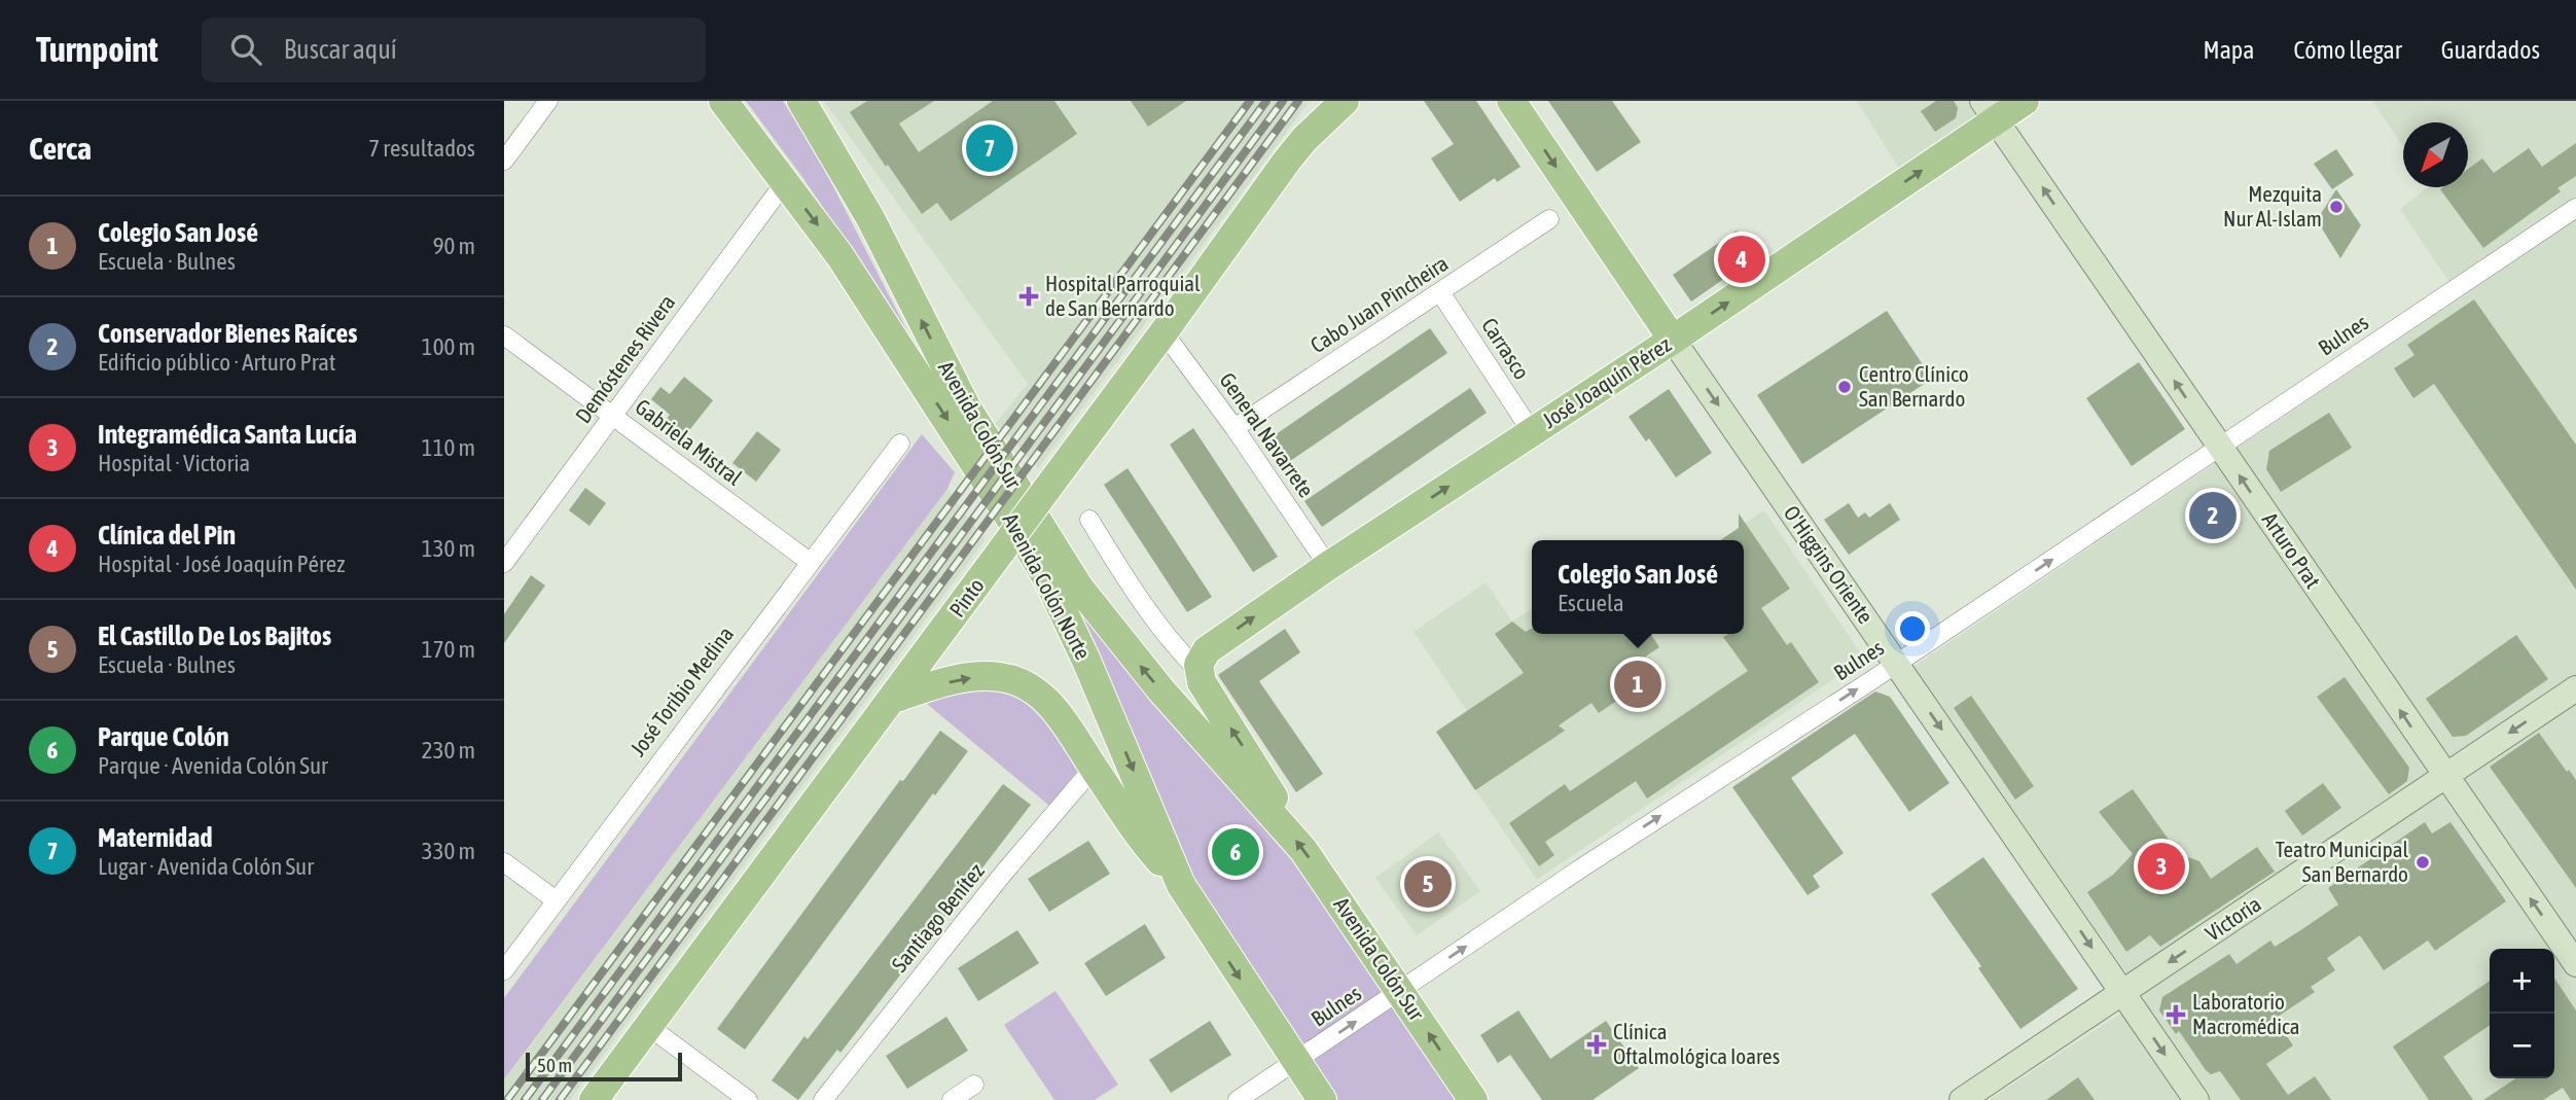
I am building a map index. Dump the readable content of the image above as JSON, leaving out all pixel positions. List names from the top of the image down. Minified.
{"streets":{"main road":["José Joaquín Pérez","Avenida Colón Sur","O'Higgins Oriente","Avenida Colón Norte","Pinto"],"street":["Cabo Juan Pincheira","Bulnes","Carrasco","Demóstenes Rivera","General Navarrete","Gabriela Mistral","Arturo Prat","José Toribio Medina","Santiago Benítez","Victoria"]},"crossings":[["Cabo Juan Pincheira","Carrasco"],["Cabo Juan Pincheira","General Navarrete"],["Bulnes","Avenida Colón Sur"],["Bulnes","Arturo Prat"],["Bulnes","O'Higgins Oriente"],["Bulnes","Avenida Colón Norte"],["Carrasco","José Joaquín Pérez"],["Demóstenes Rivera","Gabriela Mistral"],["Demóstenes Rivera","Avenida Colón Norte"],["José Joaquín Pérez","Avenida Colón Sur"],["José Joaquín Pérez","General Navarrete"],["José Joaquín Pérez","Arturo Prat"],["José Joaquín Pérez","O'Higgins Oriente"],["General Navarrete","Pinto"],["Gabriela Mistral","José Toribio Medina"],["Arturo Prat","Victoria"],["O'Higgins Oriente","Victoria"]],"one_way":["Bulnes","José Joaquín Pérez","Avenida Colón Sur","Arturo Prat","O'Higgins Oriente","Avenida Colón Norte","Victoria"],"places":{"other":["Mezquita Nur Al-Islam","Centro Clínico San Bernardo","Teatro Municipal San Bernardo"],"health":["Hospital Parroquial de San Bernardo","Laboratorio Macromédica","Clínica Oftalmológica Ioares"]},"scale_bar":"50 m","north":"bottom left","page":{"header":"Turnpoint","search":"Buscar aquí","nav":["Mapa","Cómo llegar","Guardados"],"heading":["Cerca","7 resultados"],"pins":["7","4","2","1","6","3","5"],"list":[{"mark":"1","name":"Colegio San José","note":"Escuela · Bulnes","value":"90 m"},{"mark":"2","name":"Conservador Bienes Raíces","note":"Edificio público · Arturo Prat","value":"100 m"},{"mark":"3","name":"Integramédica Santa Lucía","note":"Hospital · Victoria","value":"110 m"},{"mark":"4","name":"Clínica del Pin","note":"Hospital · José Joaquín Pérez","value":"130 m"},{"mark":"5","name":"El Castillo De Los Bajitos","note":"Escuela · Bulnes","value":"170 m"},{"mark":"6","name":"Parque Colón","note":"Parque · Avenida Colón Sur","value":"230 m"},{"mark":"7","name":"Maternidad","note":"Lugar · Avenida Colón Sur","value":"330 m"}],"popup":["Colegio San José","Escuela"],"map_buttons":["+","−"],"scale":"50 m"}}
